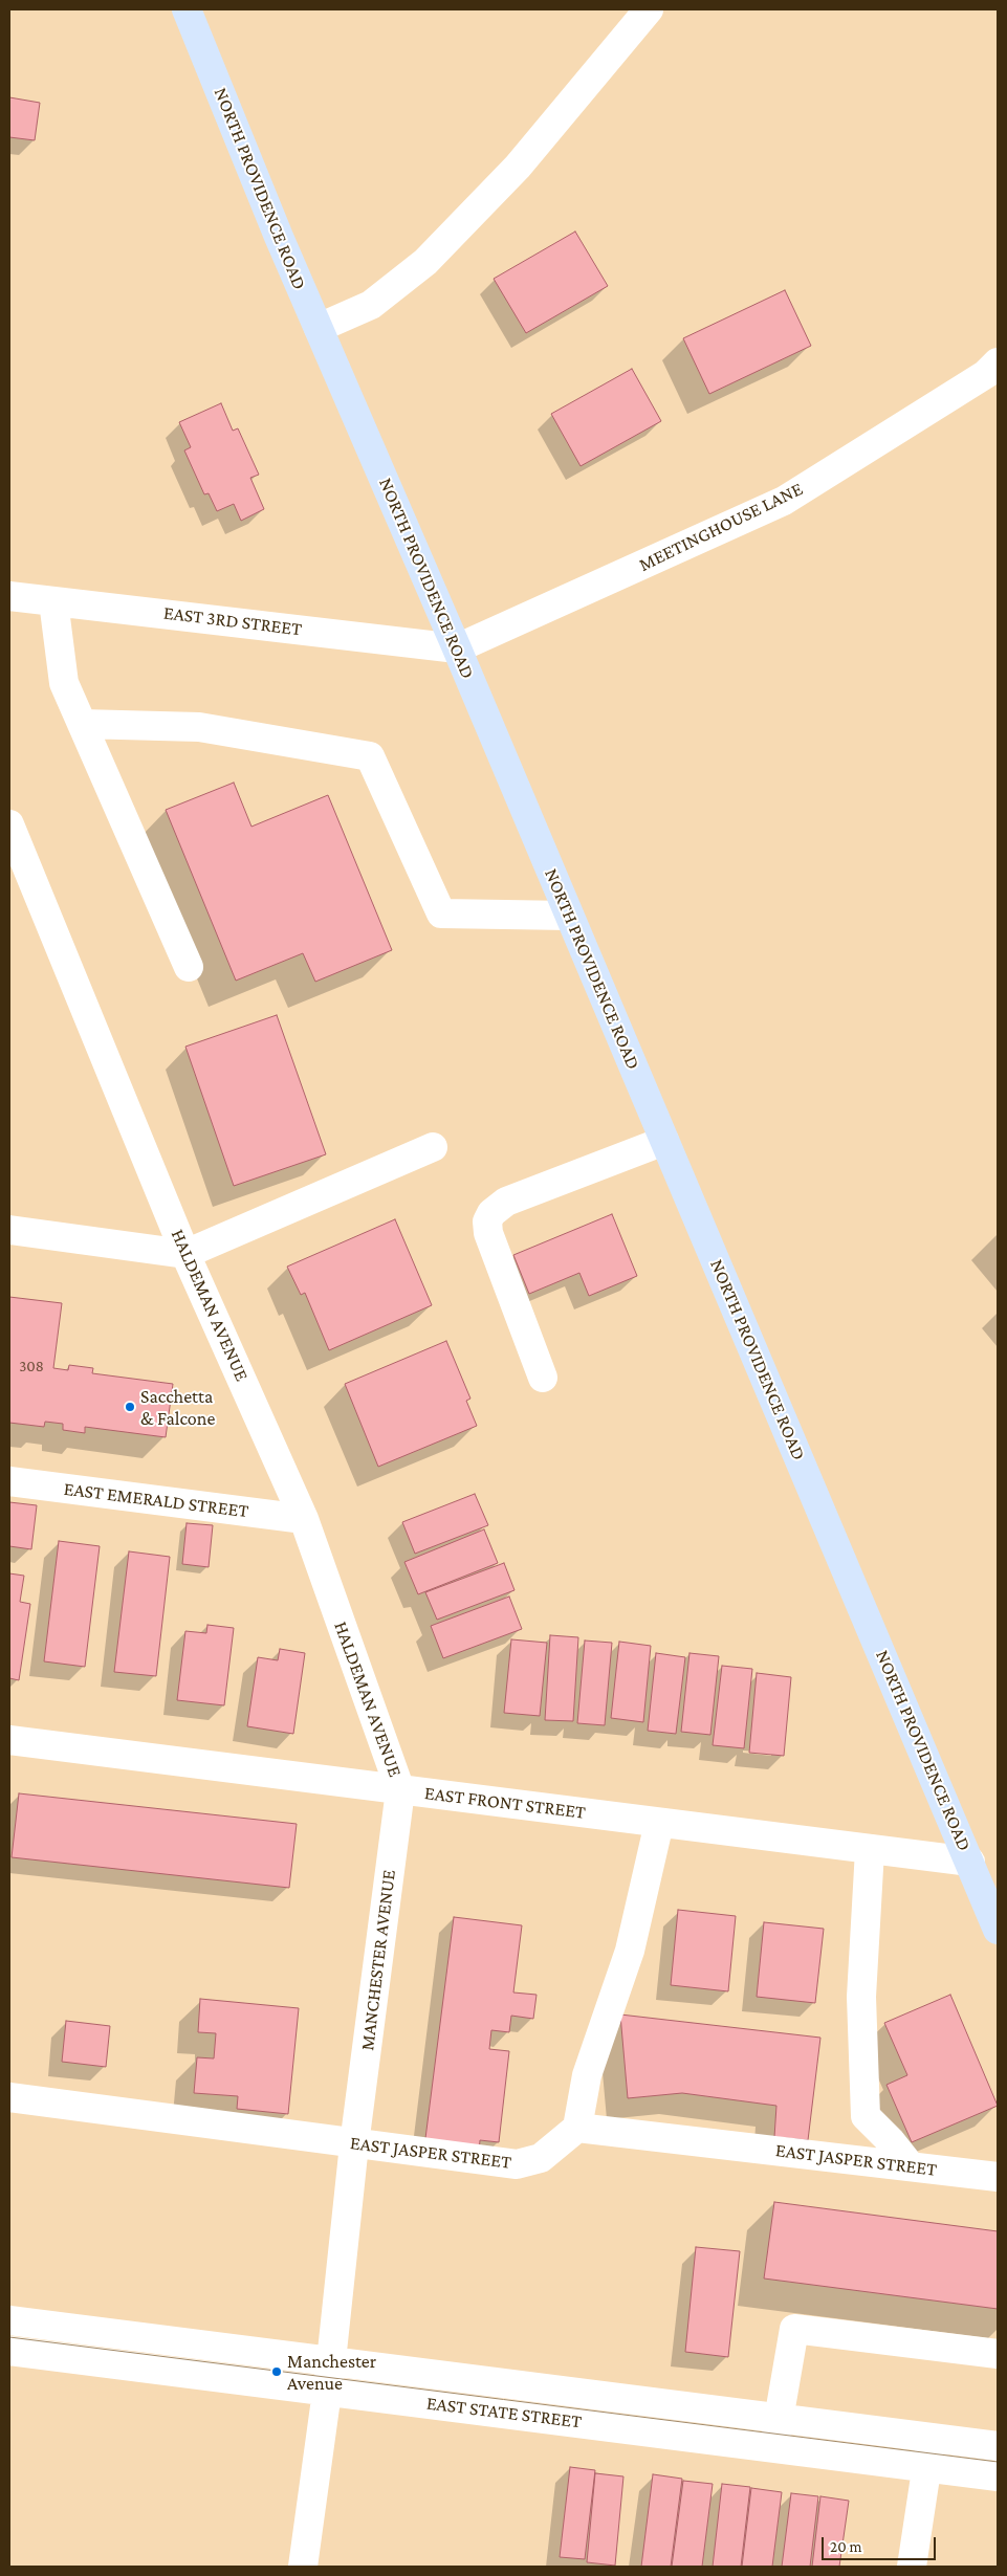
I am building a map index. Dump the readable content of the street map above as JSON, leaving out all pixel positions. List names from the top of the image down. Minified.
{"streets":{"main road":["NORTH PROVIDENCE ROAD"],"street":["MEETINGHOUSE LANE","EAST 3RD STREET","HALDEMAN AVENUE","EAST EMERALD STREET","EAST FRONT STREET","MANCHESTER AVENUE","EAST JASPER STREET","EAST STATE STREET"]},"crossings":[["NORTH PROVIDENCE ROAD","MEETINGHOUSE LANE"],["NORTH PROVIDENCE ROAD","EAST 3RD STREET"],["NORTH PROVIDENCE ROAD","EAST FRONT STREET"],["MEETINGHOUSE LANE","EAST 3RD STREET"],["HALDEMAN AVENUE","EAST EMERALD STREET"],["HALDEMAN AVENUE","EAST FRONT STREET"],["HALDEMAN AVENUE","MANCHESTER AVENUE"],["EAST FRONT STREET","MANCHESTER AVENUE"],["MANCHESTER AVENUE","EAST JASPER STREET"],["MANCHESTER AVENUE","EAST STATE STREET"]],"places":["Sacchetta & Falcone","Manchester Avenue"],"house_numbers":["308"],"scale_bar":"20 m"}
